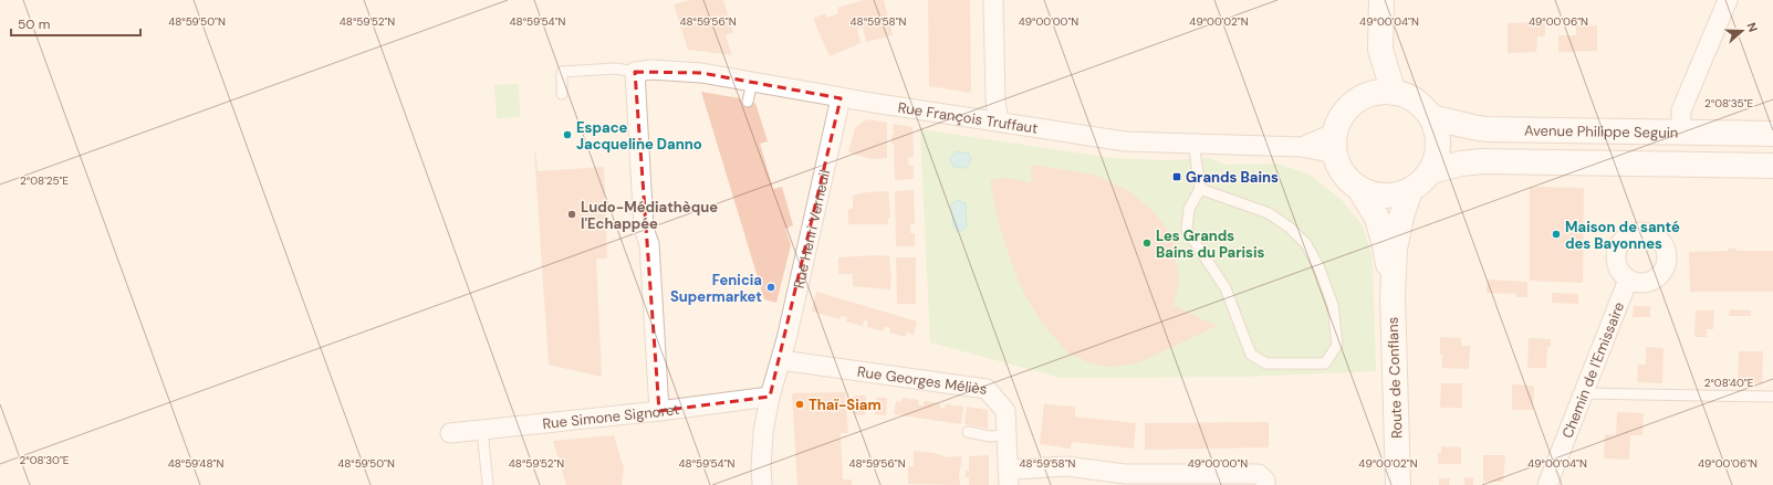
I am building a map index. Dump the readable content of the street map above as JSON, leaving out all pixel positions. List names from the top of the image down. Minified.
{"streets":{"main road":["Avenue Philippe Seguin","Route de Conflans"],"street":["Rue François Truffaut","Rue Henri Verneuil","Chemin de l'Emissaire","Rue Georges Méliès","Rue Simone Signoret"]},"crossings":[["Rue François Truffaut","Avenue Philippe Seguin"],["Rue François Truffaut","Rue Henri Verneuil"],["Rue François Truffaut","Route de Conflans"],["Avenue Philippe Seguin","Route de Conflans"],["Rue Henri Verneuil","Rue Georges Méliès"],["Rue Henri Verneuil","Rue Simone Signoret"]],"places":{"other":["Espace Jacqueline Danno","Ludo-Médiathèque l'Echappée","Maison de santé des Bayonnes","Les Grands Bains du Parisis","Fenicia Supermarket","Thaï-Siam"],"transit":["Grands Bains"]},"scale_bar":"50 m","north":"right","coordinates":["48°59'56\"N","48°59'58\"N","49°00'02\"N","49°00'04\"N","48°59'50\"N","48°59'52\"N","48°59'54\"N","49°00'00\"N","49°00'06\"N","2°08'35\"E","2°08'25\"E","2°08'40\"E","2°08'30\"E","48°59'48\"N"]}
